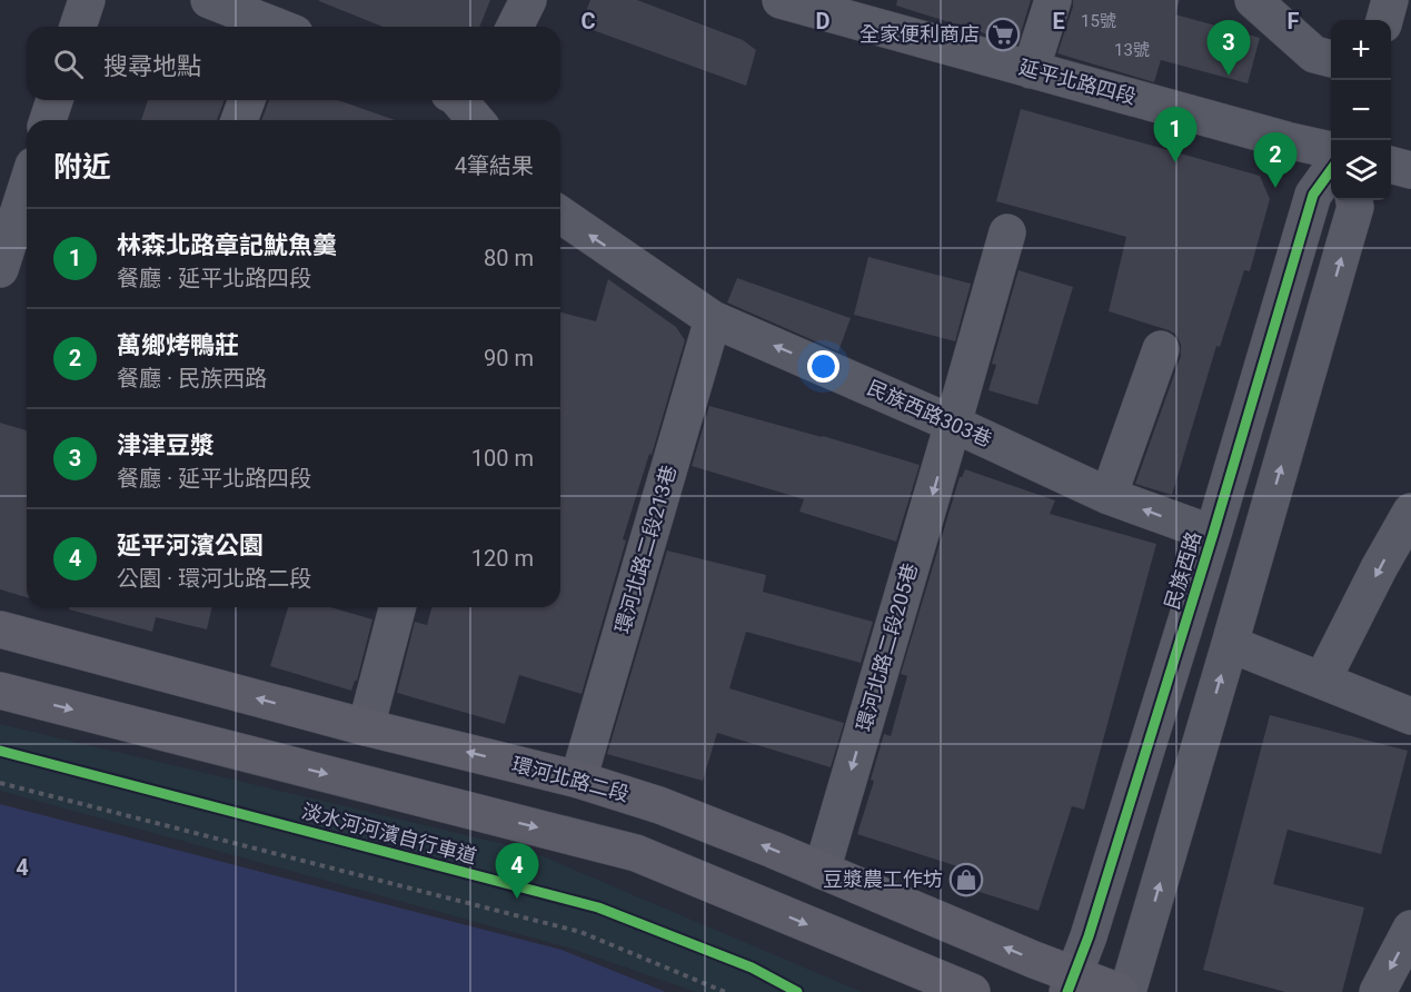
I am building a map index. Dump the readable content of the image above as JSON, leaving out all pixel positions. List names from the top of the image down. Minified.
{"streets":{"main road":["環河北路二段"],"street":["延平北路四段","民族西路303巷","環河北路二段213巷","民族西路","環河北路二段205巷"],"cycle path":["淡水河河濱自行車道"]},"crossings":[["民族西路303巷","環河北路二段213巷"],["民族西路303巷","民族西路"],["民族西路303巷","環河北路二段205巷"],["環河北路二段213巷","環河北路二段"],["民族西路","環河北路二段"],["環河北路二段205巷","環河北路二段"]],"one_way":["民族西路303巷"],"places":{"supermarket":["全家便利商店"],"shop":["豆漿農工作坊"]},"house_numbers":["15號","13號"],"page":{"map_buttons":["+","−"],"pins":["3","1","2","4"],"search":"搜尋地點","heading":["附近","4筆結果"],"list":[{"mark":"1","name":"林森北路章記魷魚羹","note":"餐廳 · 延平北路四段","value":"80 m"},{"mark":"2","name":"萬鄉烤鴨莊","note":"餐廳 · 民族西路","value":"90 m"},{"mark":"3","name":"津津豆漿","note":"餐廳 · 延平北路四段","value":"100 m"},{"mark":"4","name":"延平河濱公園","note":"公園 · 環河北路二段","value":"120 m"}]},"grid":{"columns":["C","D","E","F"],"rows":["4"]}}
